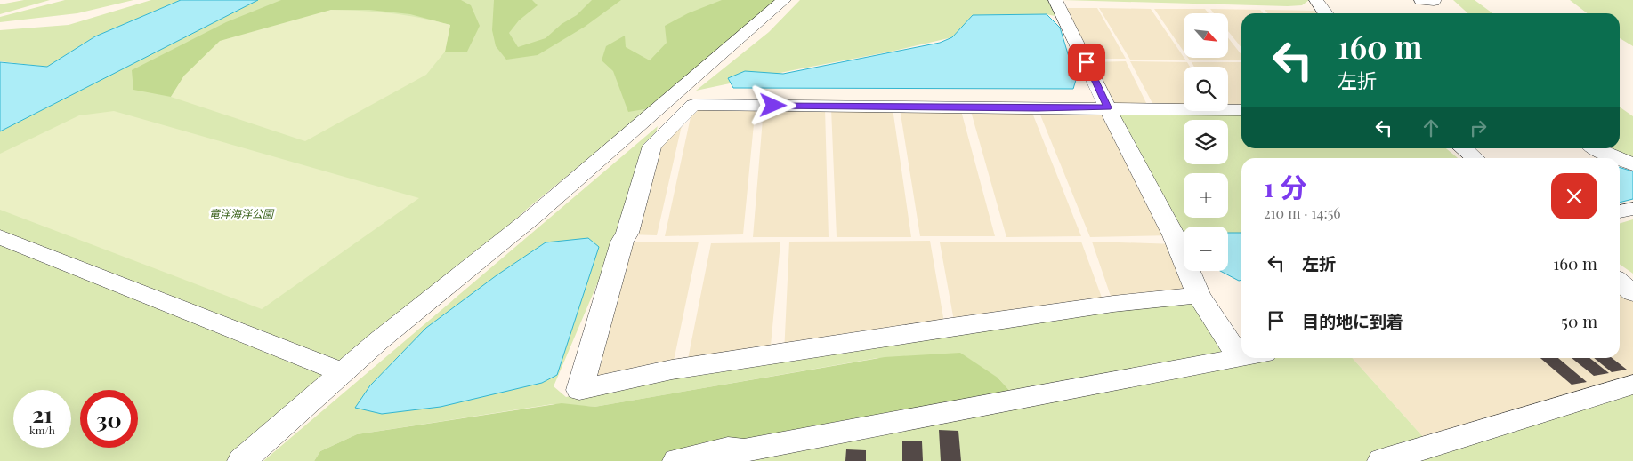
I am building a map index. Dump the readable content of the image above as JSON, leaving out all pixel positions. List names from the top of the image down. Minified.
{"parks":["竜洋海洋公園"],"north":"bottom right","page":{"map_buttons":["+","−"],"turn":["160 m","左折"],"heading":["1 分","210 m · 14:56"],"list":[{"name":"左折","value":"160 m"},{"name":"目的地に到着","value":"50 m"}],"speed":"21 km/h","limit":"30"}}
